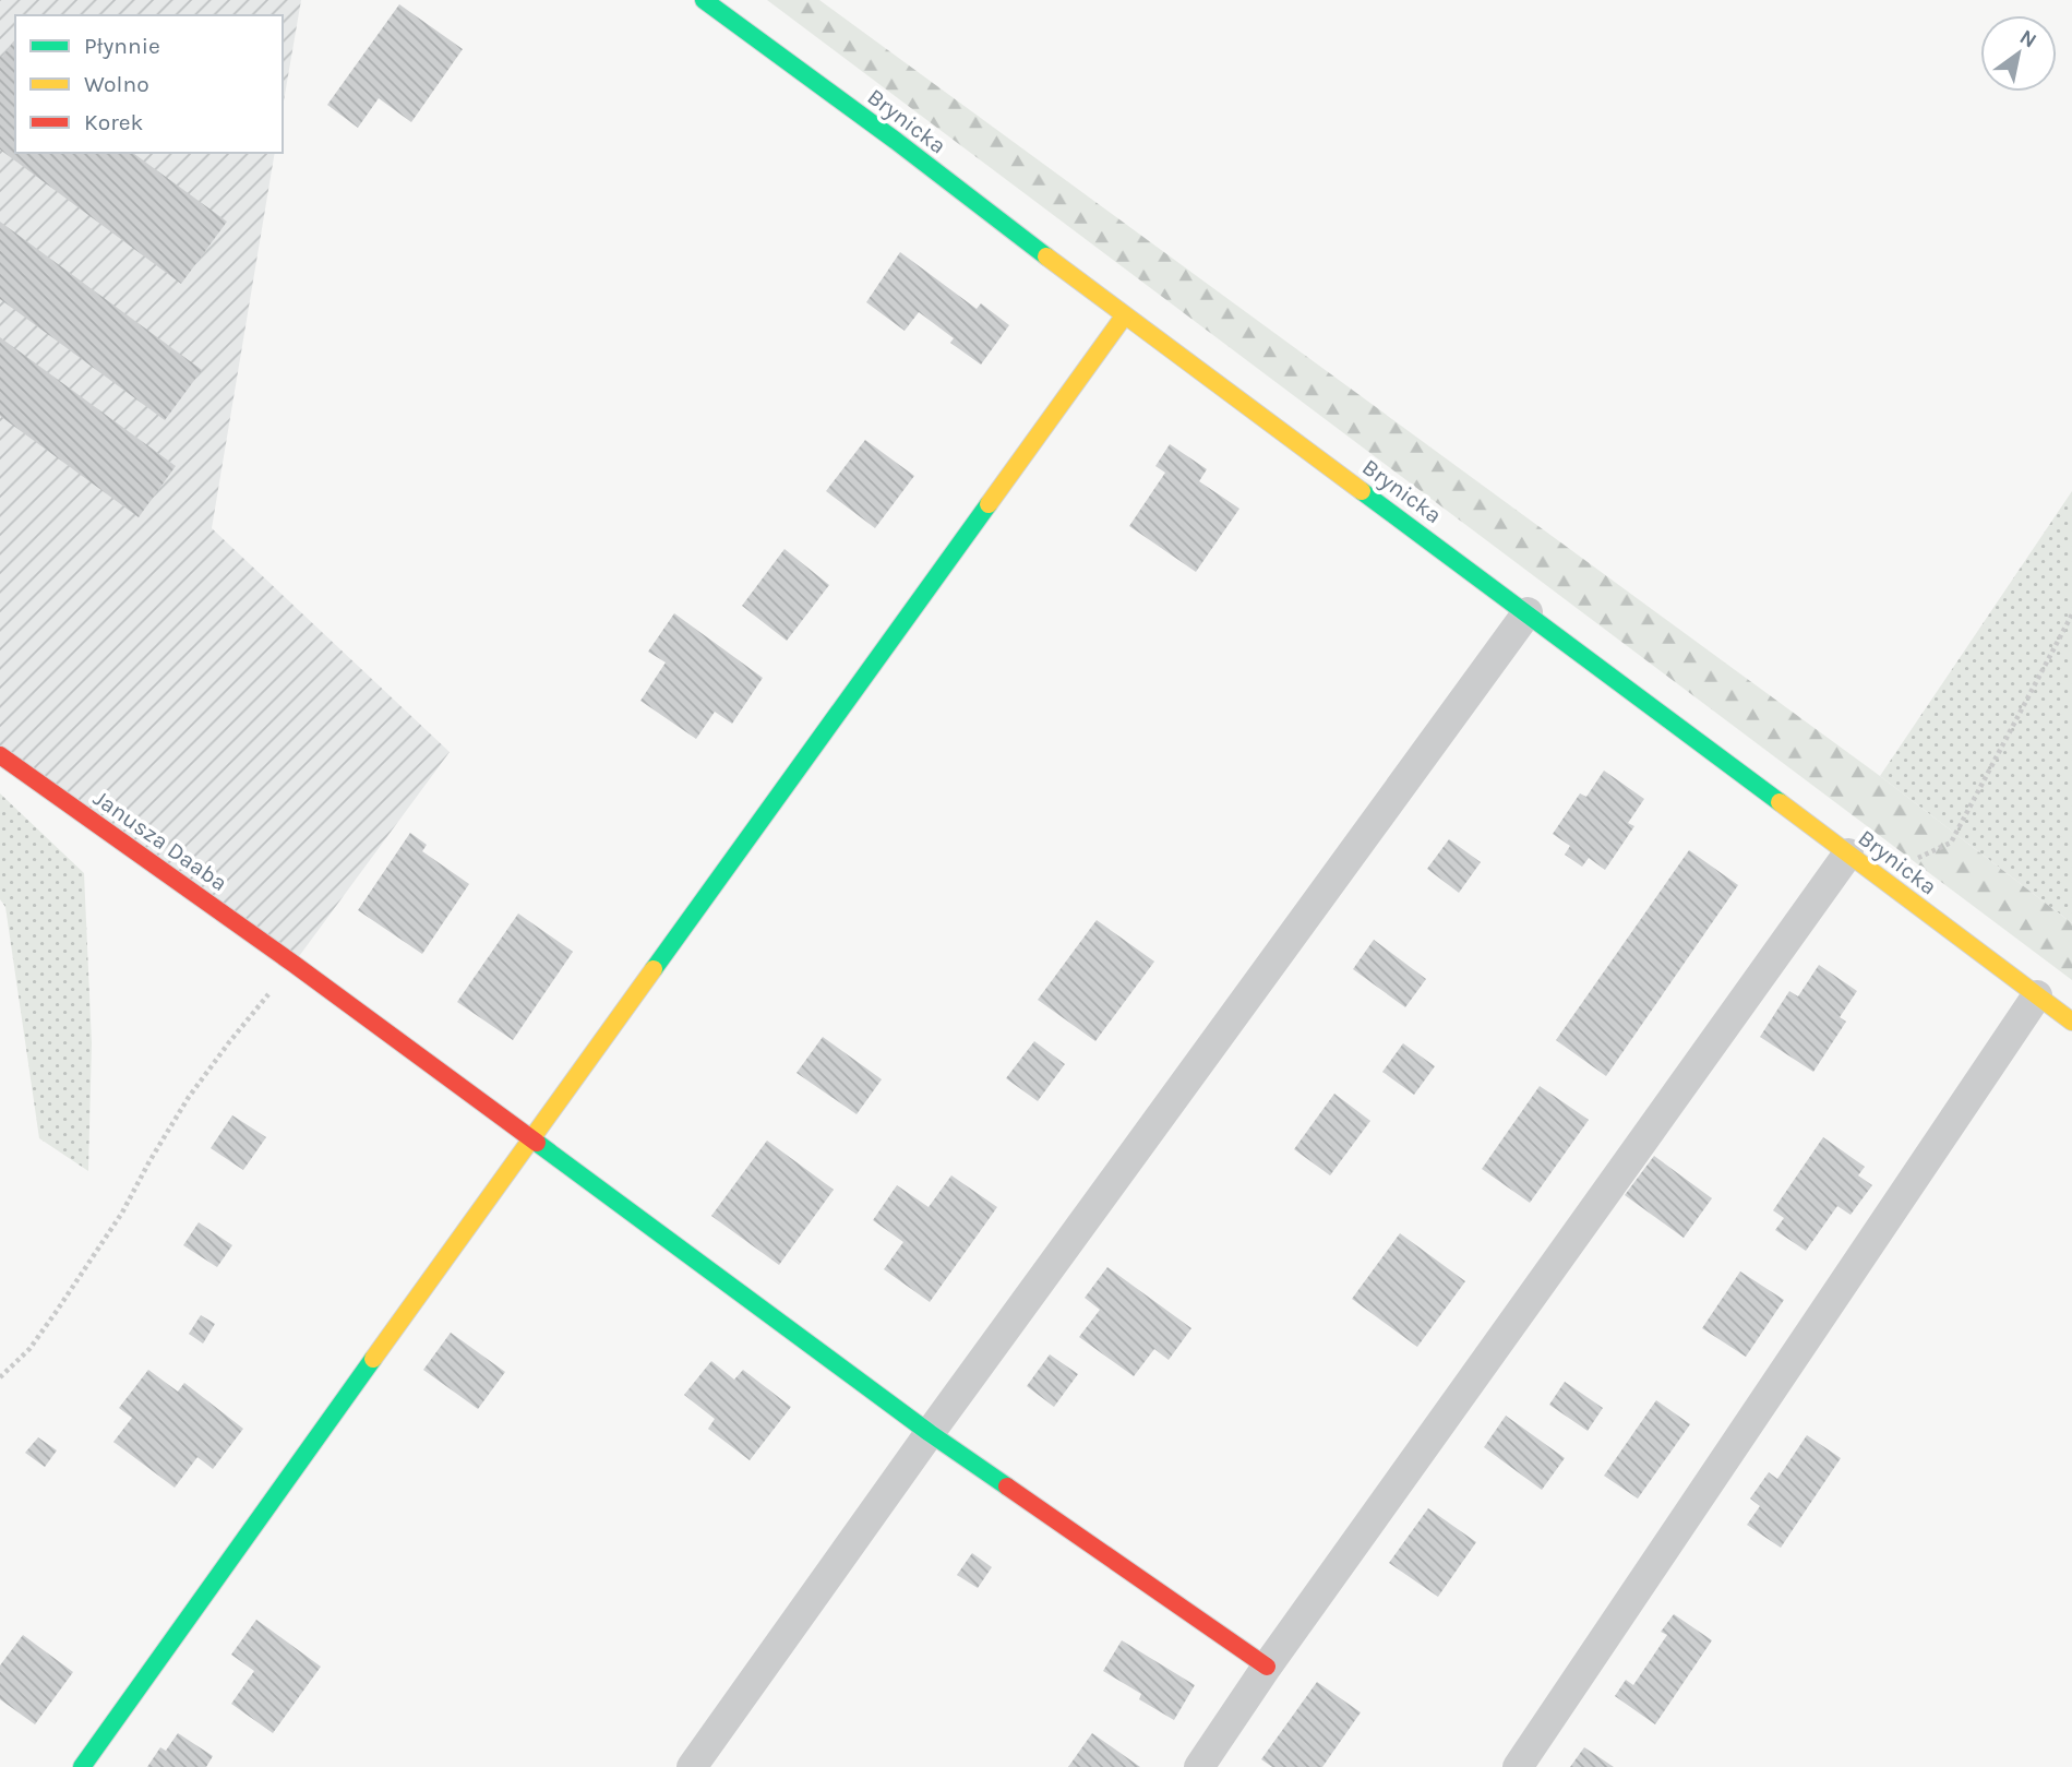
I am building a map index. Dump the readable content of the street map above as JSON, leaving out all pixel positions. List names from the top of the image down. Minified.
{"streets":{"street":["Brynicka","Janusza Daaba"]},"legend":["Płynnie","Wolno","Korek"],"north":"top right"}
